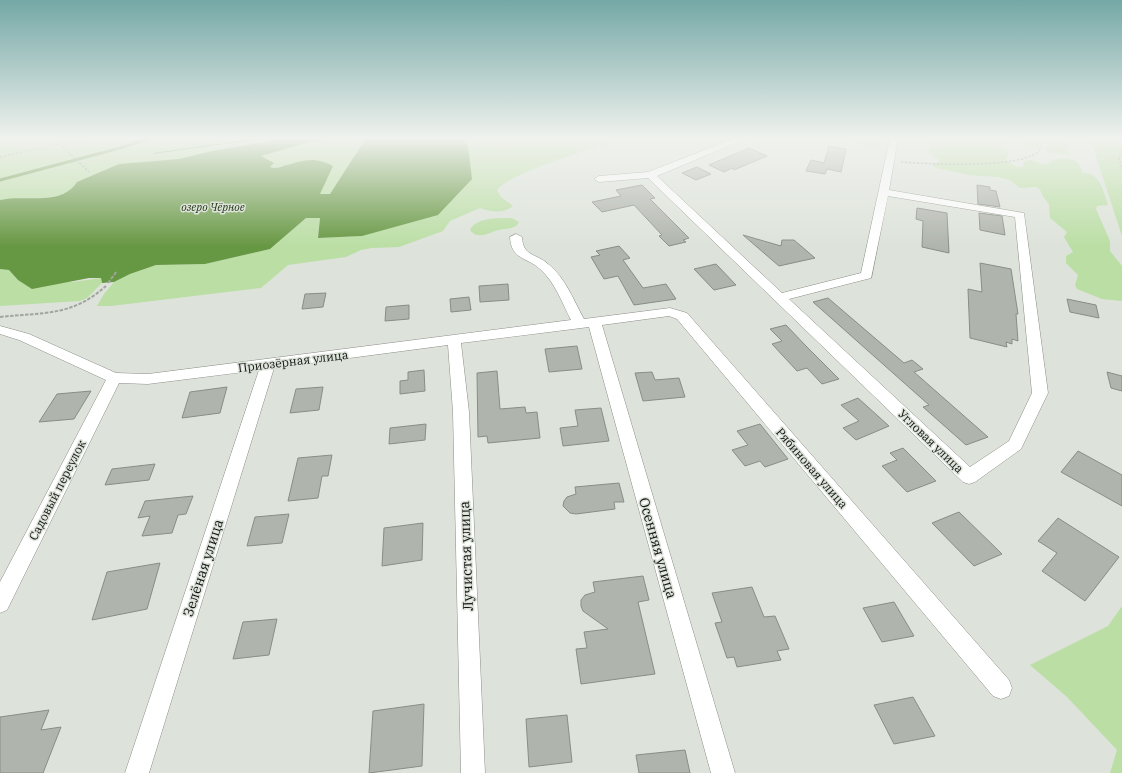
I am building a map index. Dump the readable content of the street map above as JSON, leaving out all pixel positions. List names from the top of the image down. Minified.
{"streets":{"street":["Приозёрная улица","Угловая улица","Рябиновая улица","Садовый переулок","Осенняя улица","Лучистая улица","Зелёная улица"]},"crossings":[["Приозёрная улица","Рябиновая улица"],["Приозёрная улица","Садовый переулок"],["Приозёрная улица","Осенняя улица"],["Приозёрная улица","Лучистая улица"],["Приозёрная улица","Зелёная улица"],["Рябиновая улица","Осенняя улица"]],"water":["озеро Чёрное"]}
